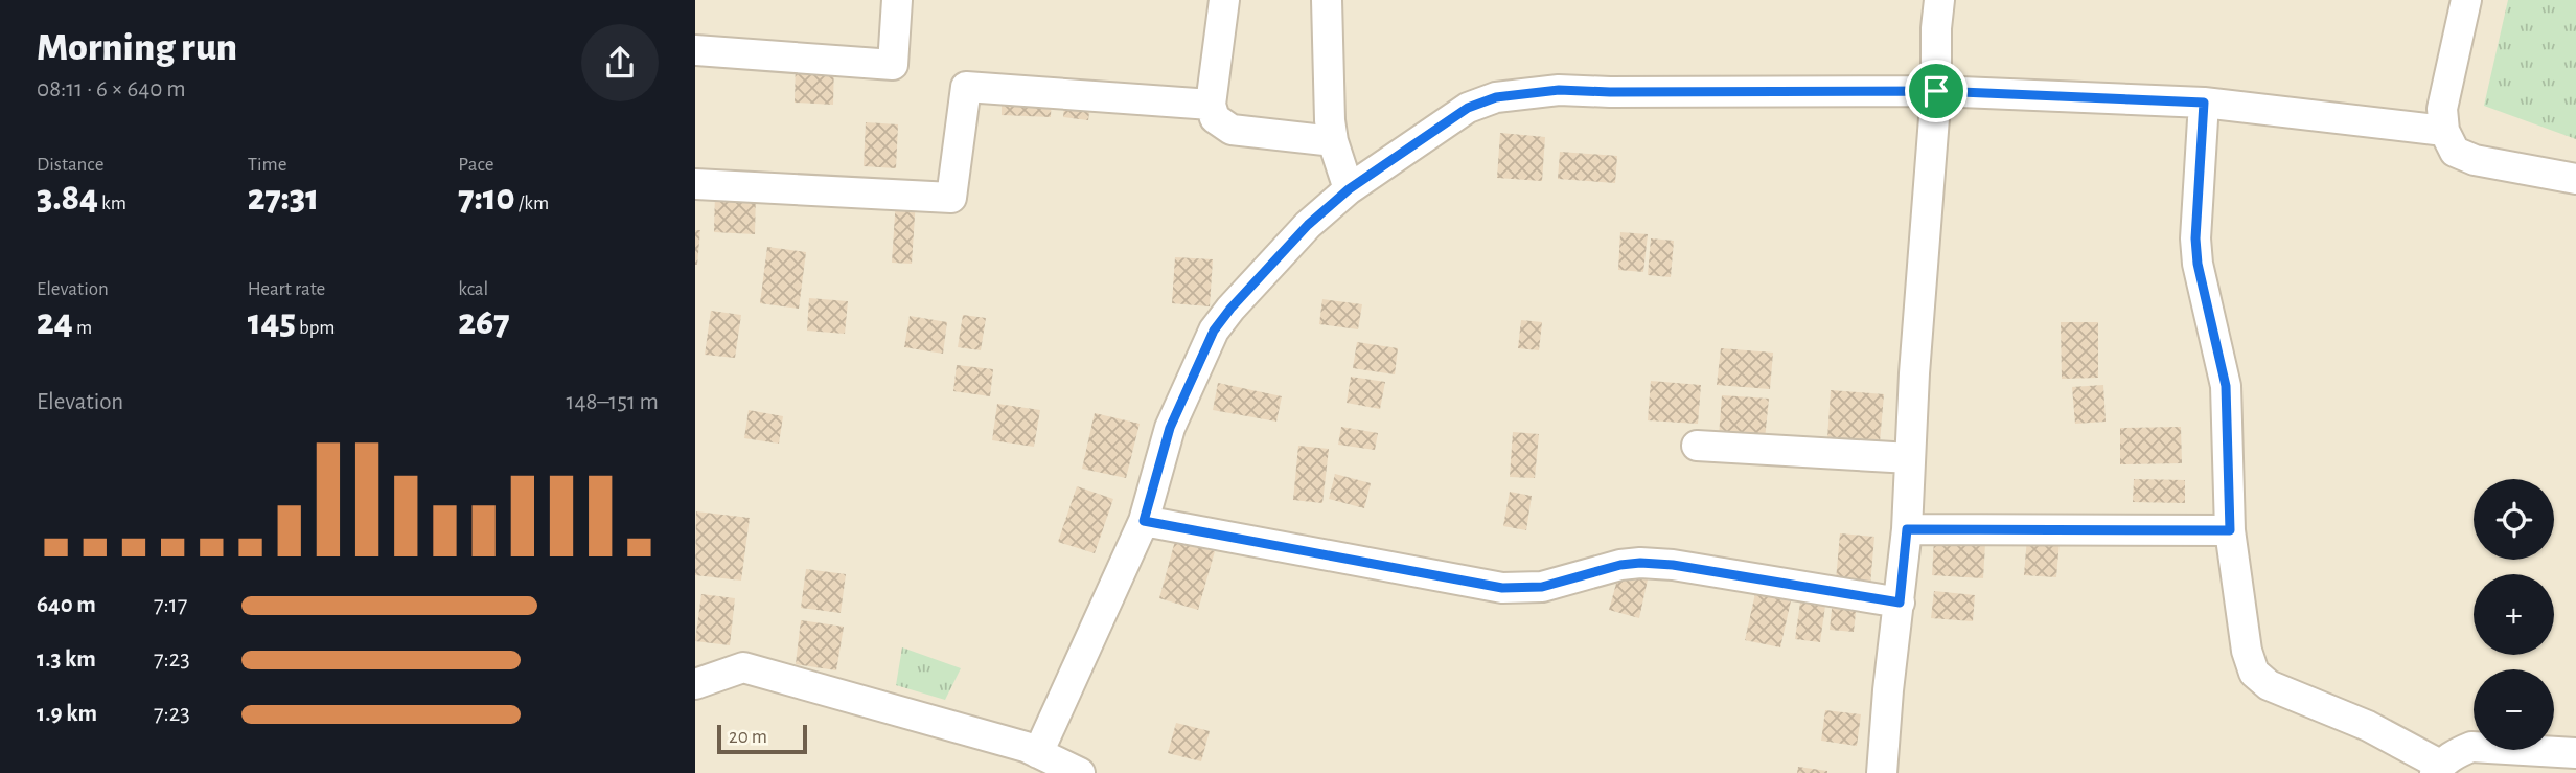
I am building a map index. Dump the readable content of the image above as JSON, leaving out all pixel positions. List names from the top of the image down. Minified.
{"scale_bar":"20 m","page":{"heading":["Morning run","08:11 · 6 × 640 m"],"stats":[["Distance","3.84 km"],["Time","27:31"],["Pace","7:10 /km"],["Elevation","24 m"],["Heart rate","145 bpm"],["kcal","267"]],"chart":["Elevation","148–151 m"],"map_buttons":["+","−"],"list":[{"name":"640 m","note":"7:17"},{"name":"1.3 km","note":"7:23"},{"name":"1.9 km","note":"7:23"}],"scale":"20 m"}}
